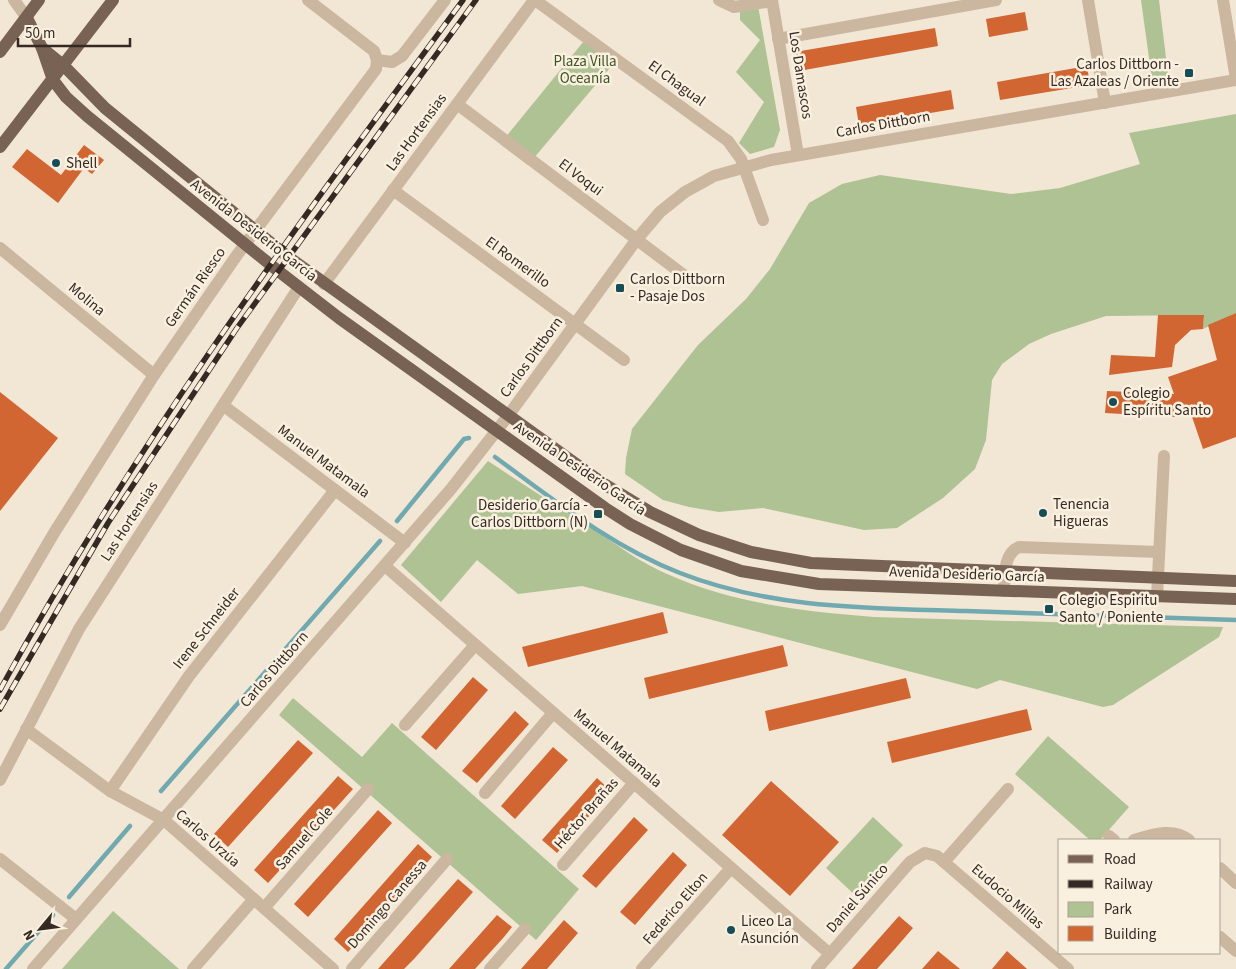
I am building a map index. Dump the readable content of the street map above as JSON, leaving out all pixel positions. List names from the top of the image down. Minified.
{"streets":{"main road":["Avenida Desiderio García"],"street":["Los Damascos","El Chagual","Carlos Dittborn","Las Hortensias","El Voqui","El Romerillo","Germán Riesco","Molina","Manuel Matamala","Irene Schneider","Héctor Brañas","Carlos Urzúa","Samuel Cole","Eudocio Millas","Daniel Súnico","Domingo Canessa","Federico Elton"]},"crossings":[["Los Damascos","Carlos Dittborn"],["El Chagual","Carlos Dittborn"],["El Chagual","Las Hortensias"],["Carlos Dittborn","El Voqui"],["Carlos Dittborn","Avenida Desiderio García"],["Carlos Dittborn","El Romerillo"],["Carlos Dittborn","Manuel Matamala"],["Carlos Dittborn","Carlos Urzúa"],["Las Hortensias","El Voqui"],["Las Hortensias","Avenida Desiderio García"],["Las Hortensias","El Romerillo"],["Las Hortensias","Manuel Matamala"],["Las Hortensias","Carlos Urzúa"],["Avenida Desiderio García","Germán Riesco"],["Germán Riesco","Molina"],["Manuel Matamala","Irene Schneider"],["Manuel Matamala","Héctor Brañas"],["Manuel Matamala","Daniel Súnico"],["Manuel Matamala","Federico Elton"],["Irene Schneider","Carlos Urzúa"],["Carlos Urzúa","Samuel Cole"],["Eudocio Millas","Daniel Súnico"]],"parks":["Plaza Villa Oceanía"],"places":{"transit":["Carlos Dittborn - Las Azaleas / Oriente","Carlos Dittborn - Pasaje Dos","Desiderio García - Carlos Dittborn (N)","Colegio Espiritu Santo / Poniente"],"other":["Shell","Colegio Espíritu Santo","Tenencia Higueras","Liceo La Asunción"]},"legend":["Road","Railway","Park","Building"],"scale_bar":"50 m","north":"bottom left"}
